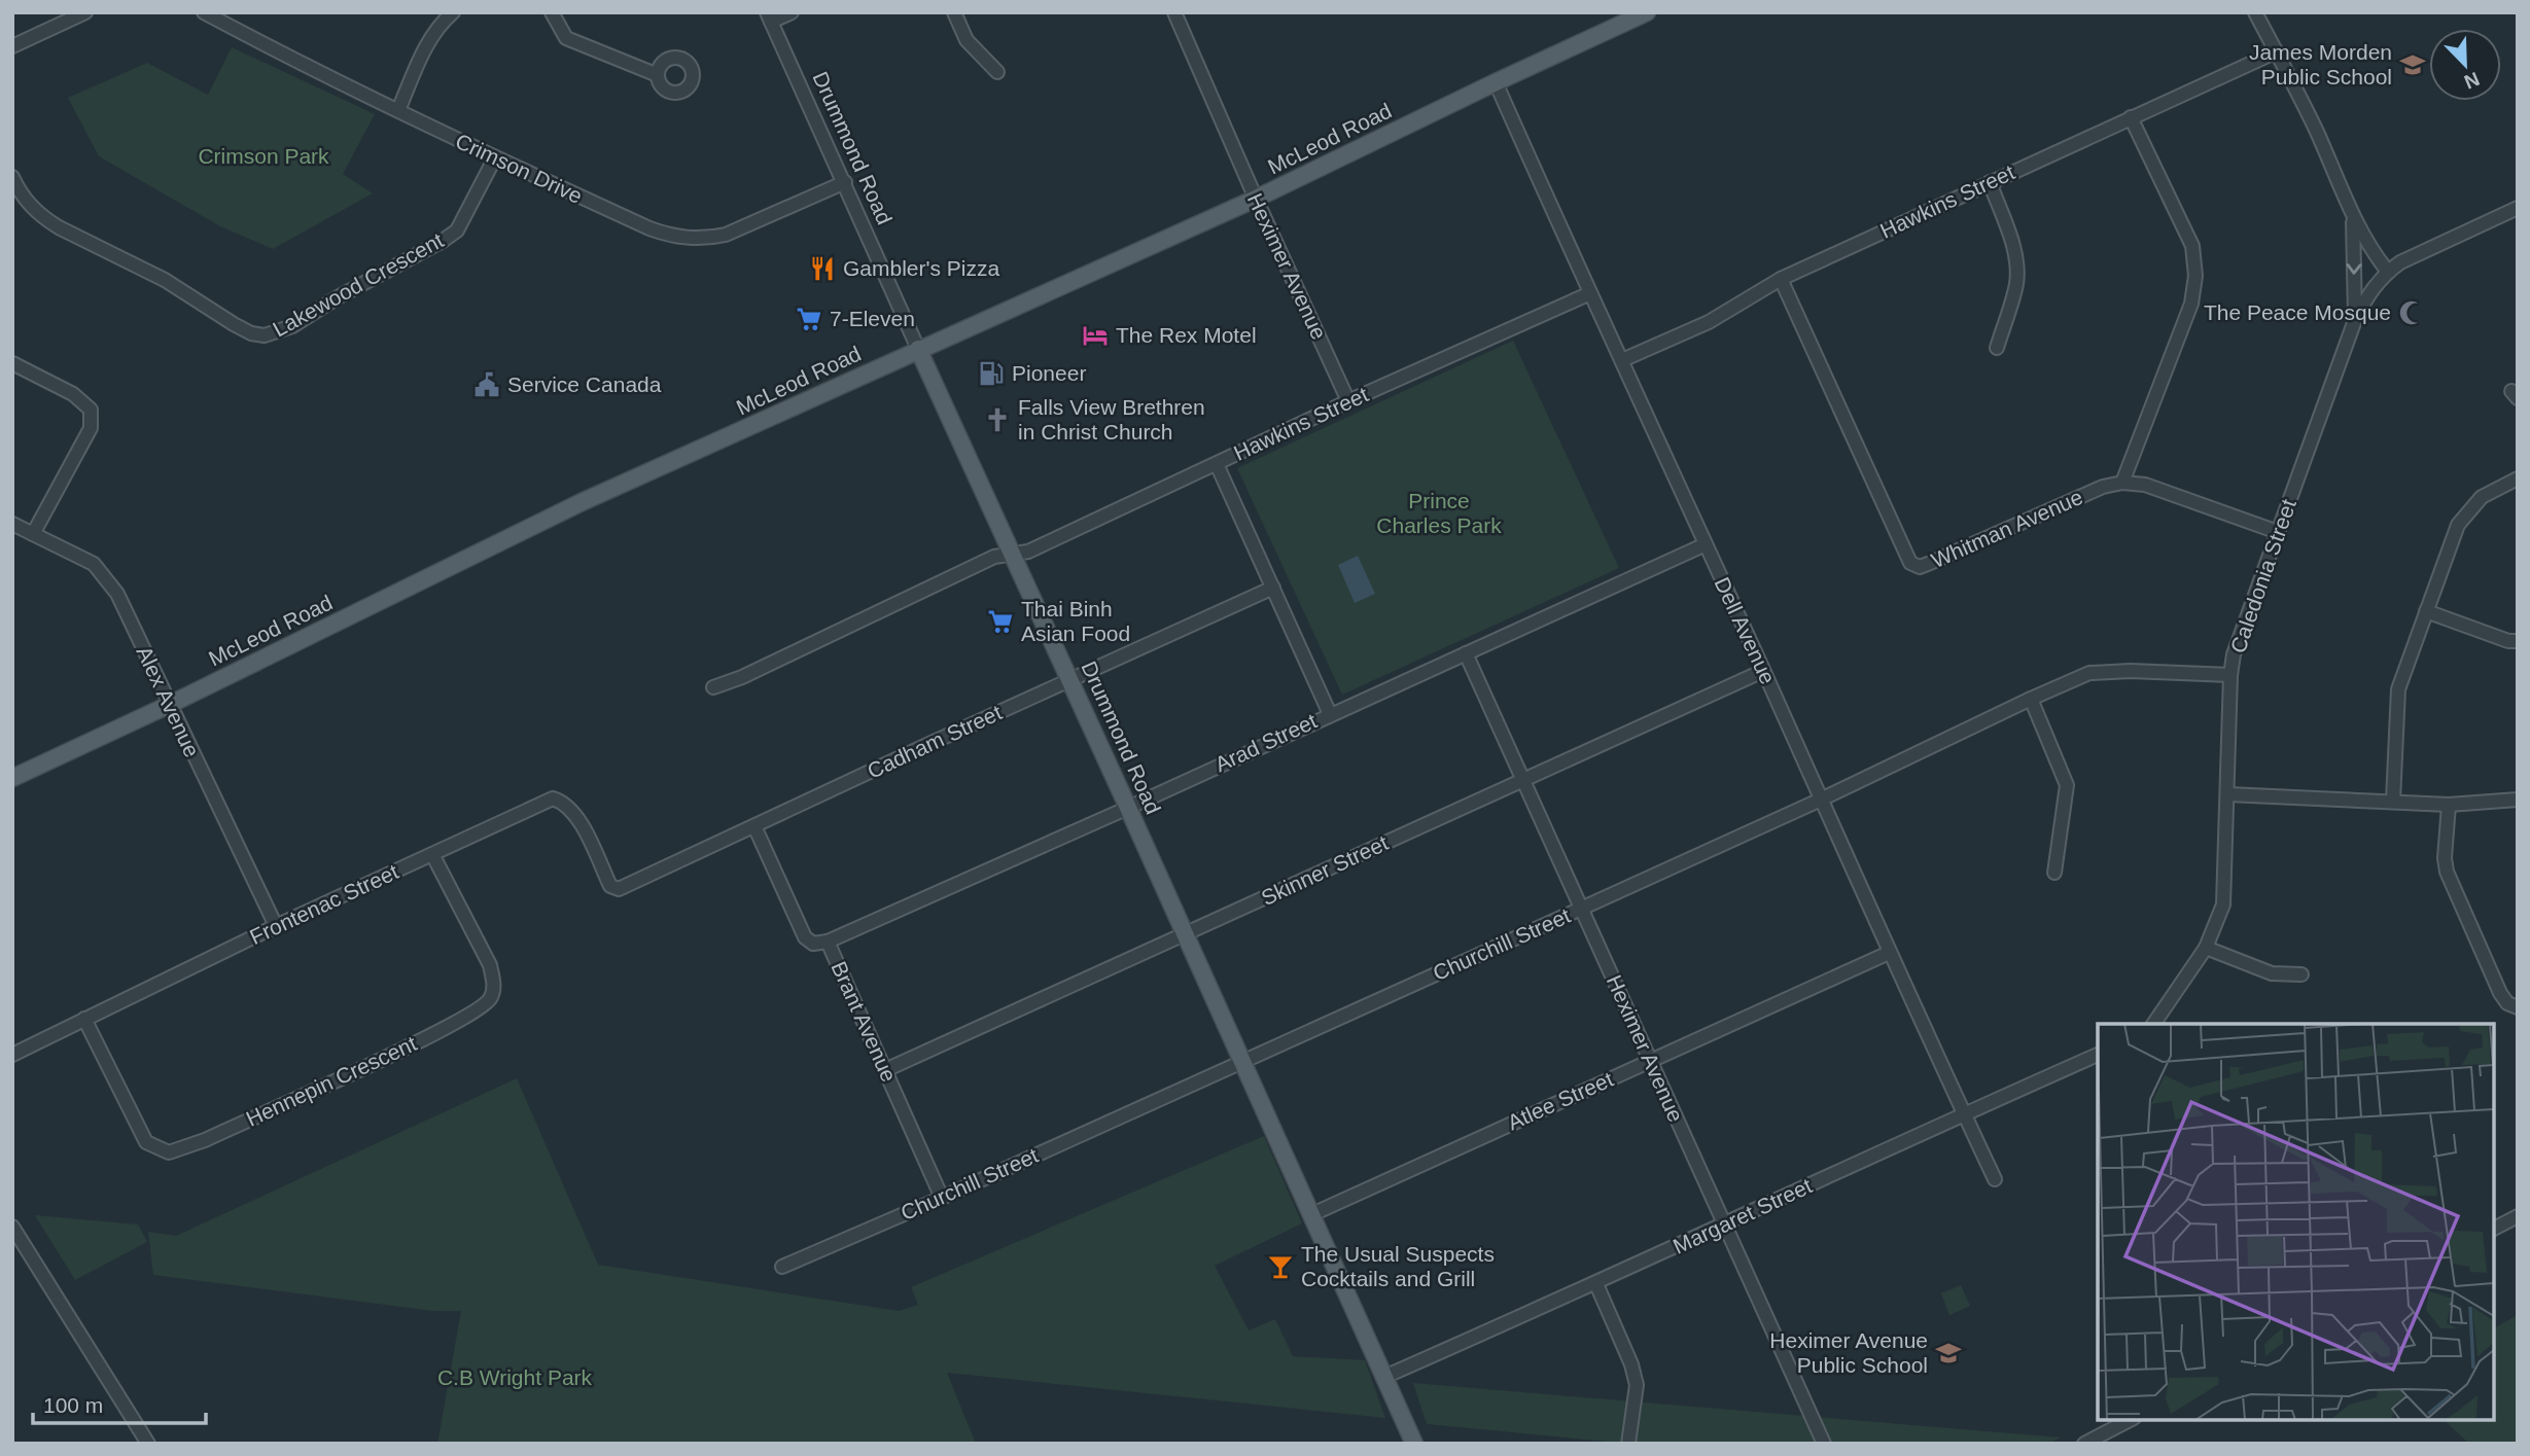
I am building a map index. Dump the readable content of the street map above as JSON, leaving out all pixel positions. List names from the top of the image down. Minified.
{"streets":{"main road":["McLeod Road","Drummond Road"],"street":["Crimson Drive","Hawkins Street","Heximer Avenue","Lakewood Crescent","Whitman Avenue","Caledonia Street","Dell Avenue","Alex Avenue","Cadham Street","Arad Street","Skinner Street","Frontenac Street","Churchill Street","Brant Avenue","Hennepin Crescent","Atlee Street","Margaret Street"]},"crossings":[["McLeod Road","Drummond Road"],["McLeod Road","Heximer Avenue"],["McLeod Road","Dell Avenue"],["McLeod Road","Alex Avenue"],["Drummond Road","Crimson Drive"],["Drummond Road","Hawkins Street"],["Drummond Road","Cadham Street"],["Drummond Road","Arad Street"],["Drummond Road","Skinner Street"],["Drummond Road","Churchill Street"],["Drummond Road","Atlee Street"],["Drummond Road","Margaret Street"],["Crimson Drive","Lakewood Crescent"],["Hawkins Street","Heximer Avenue"],["Hawkins Street","Whitman Avenue"],["Hawkins Street","Dell Avenue"],["Heximer Avenue","Arad Street"],["Heximer Avenue","Skinner Street"],["Heximer Avenue","Churchill Street"],["Heximer Avenue","Atlee Street"],["Heximer Avenue","Margaret Street"],["Caledonia Street","Churchill Street"],["Dell Avenue","Arad Street"],["Dell Avenue","Skinner Street"],["Dell Avenue","Churchill Street"],["Dell Avenue","Atlee Street"],["Dell Avenue","Margaret Street"],["Alex Avenue","Frontenac Street"],["Cadham Street","Frontenac Street"],["Cadham Street","Brant Avenue"],["Arad Street","Brant Avenue"],["Skinner Street","Brant Avenue"],["Frontenac Street","Hennepin Crescent"],["Churchill Street","Brant Avenue"]],"parks":["Crimson Park","Prince Charles Park","C.B Wright Park"],"places":{"school or university":["James Morden Public School","Heximer Avenue Public School"],"restaurant":["Gambler's Pizza"],"mosque":["The Peace Mosque"],"supermarket":["7-Eleven","Thai Binh Asian Food"],"hotel":["The Rex Motel"],"fuel station":["Pioneer"],"public building":["Service Canada"],"church":["Falls View Brethren in Christ Church"],"bar":["The Usual Suspects Cocktails and Grill"]},"scale_bar":"100 m","north":"bottom right"}
